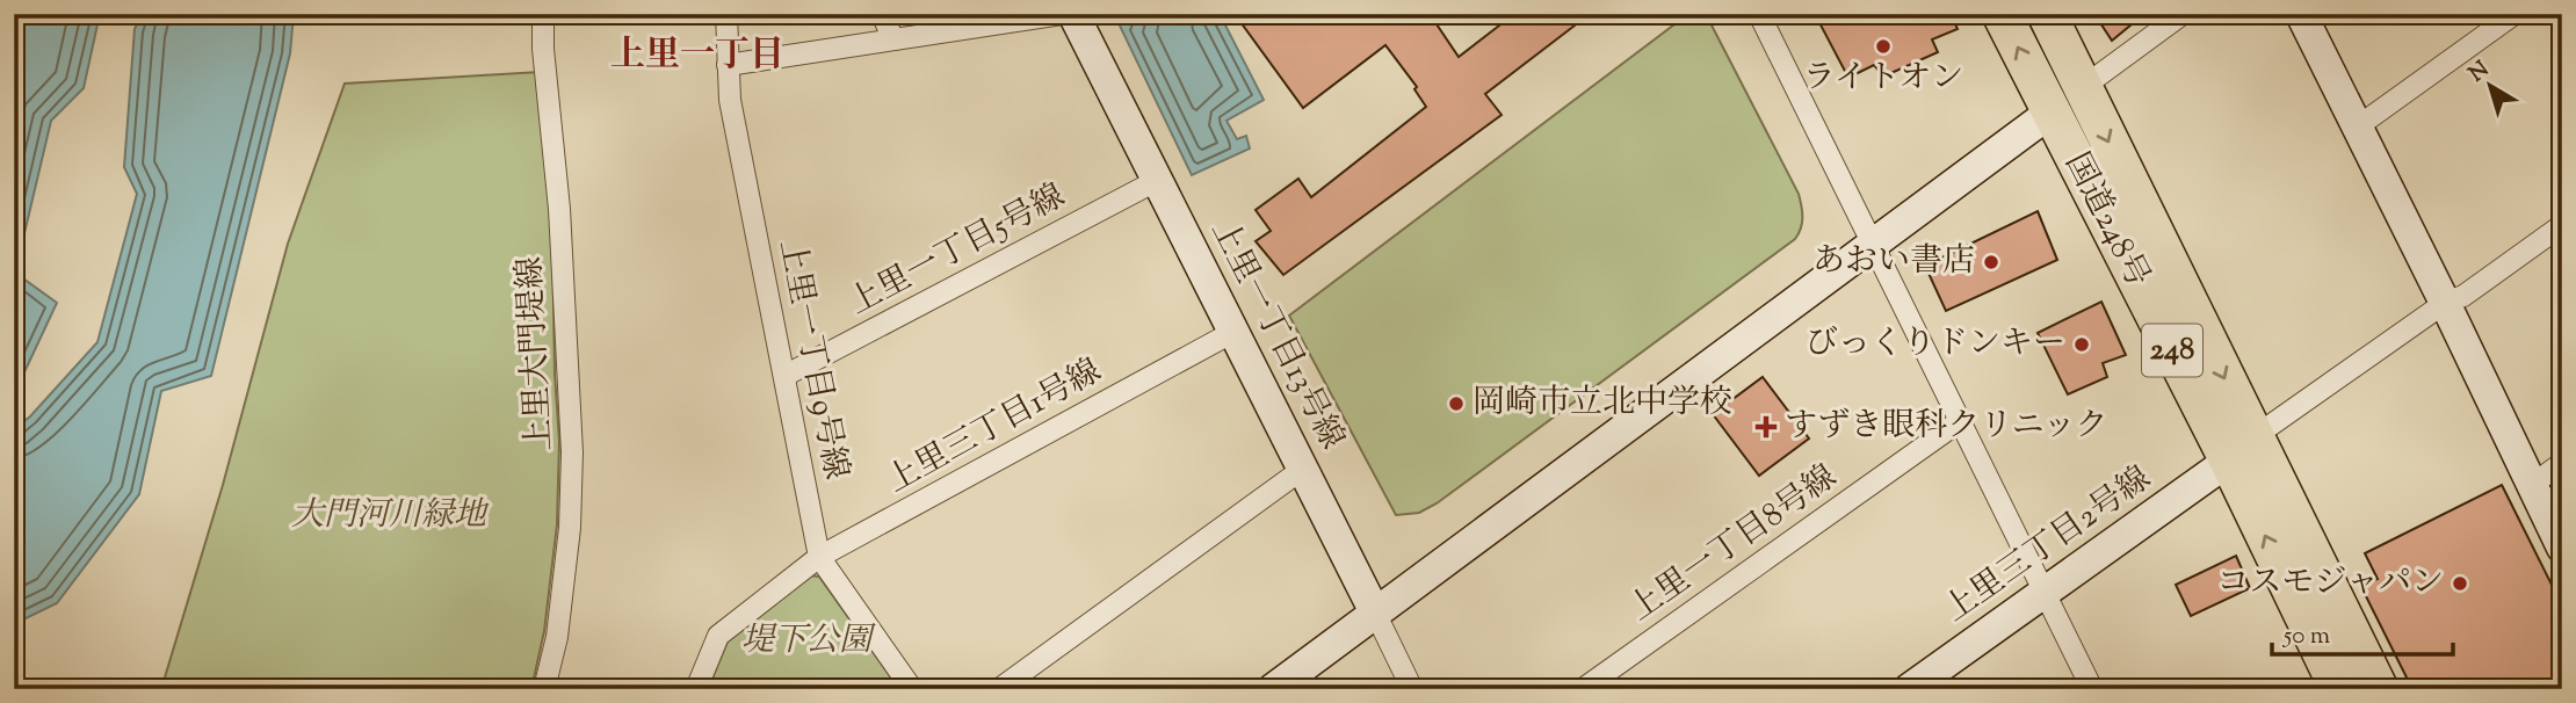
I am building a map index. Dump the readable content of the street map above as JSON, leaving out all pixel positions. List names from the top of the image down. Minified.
{"streets":{"highway":["国道248号","248"],"street":["上里一丁目5号線","上里一丁目13号線","上里大門堤線","上里一丁目9号線","上里三丁目1号線","上里一丁目8号線","上里三丁目2号線"]},"crossings":[["国道248号","上里三丁目2号線"],["上里一丁目5号線","上里一丁目13号線"],["上里一丁目5号線","上里一丁目9号線"],["上里一丁目13号線","上里三丁目1号線"],["上里一丁目9号線","上里三丁目1号線"]],"districts":["上里一丁目"],"parks":["大門河川緑地","堤下公園"],"places":{"other":["ライトオン","あおい書店","びっくりドンキー","岡崎市立北中学校","コスモジャパン"],"health":["すずき眼科クリニック"]},"scale_bar":"50 m","north":"top left"}
